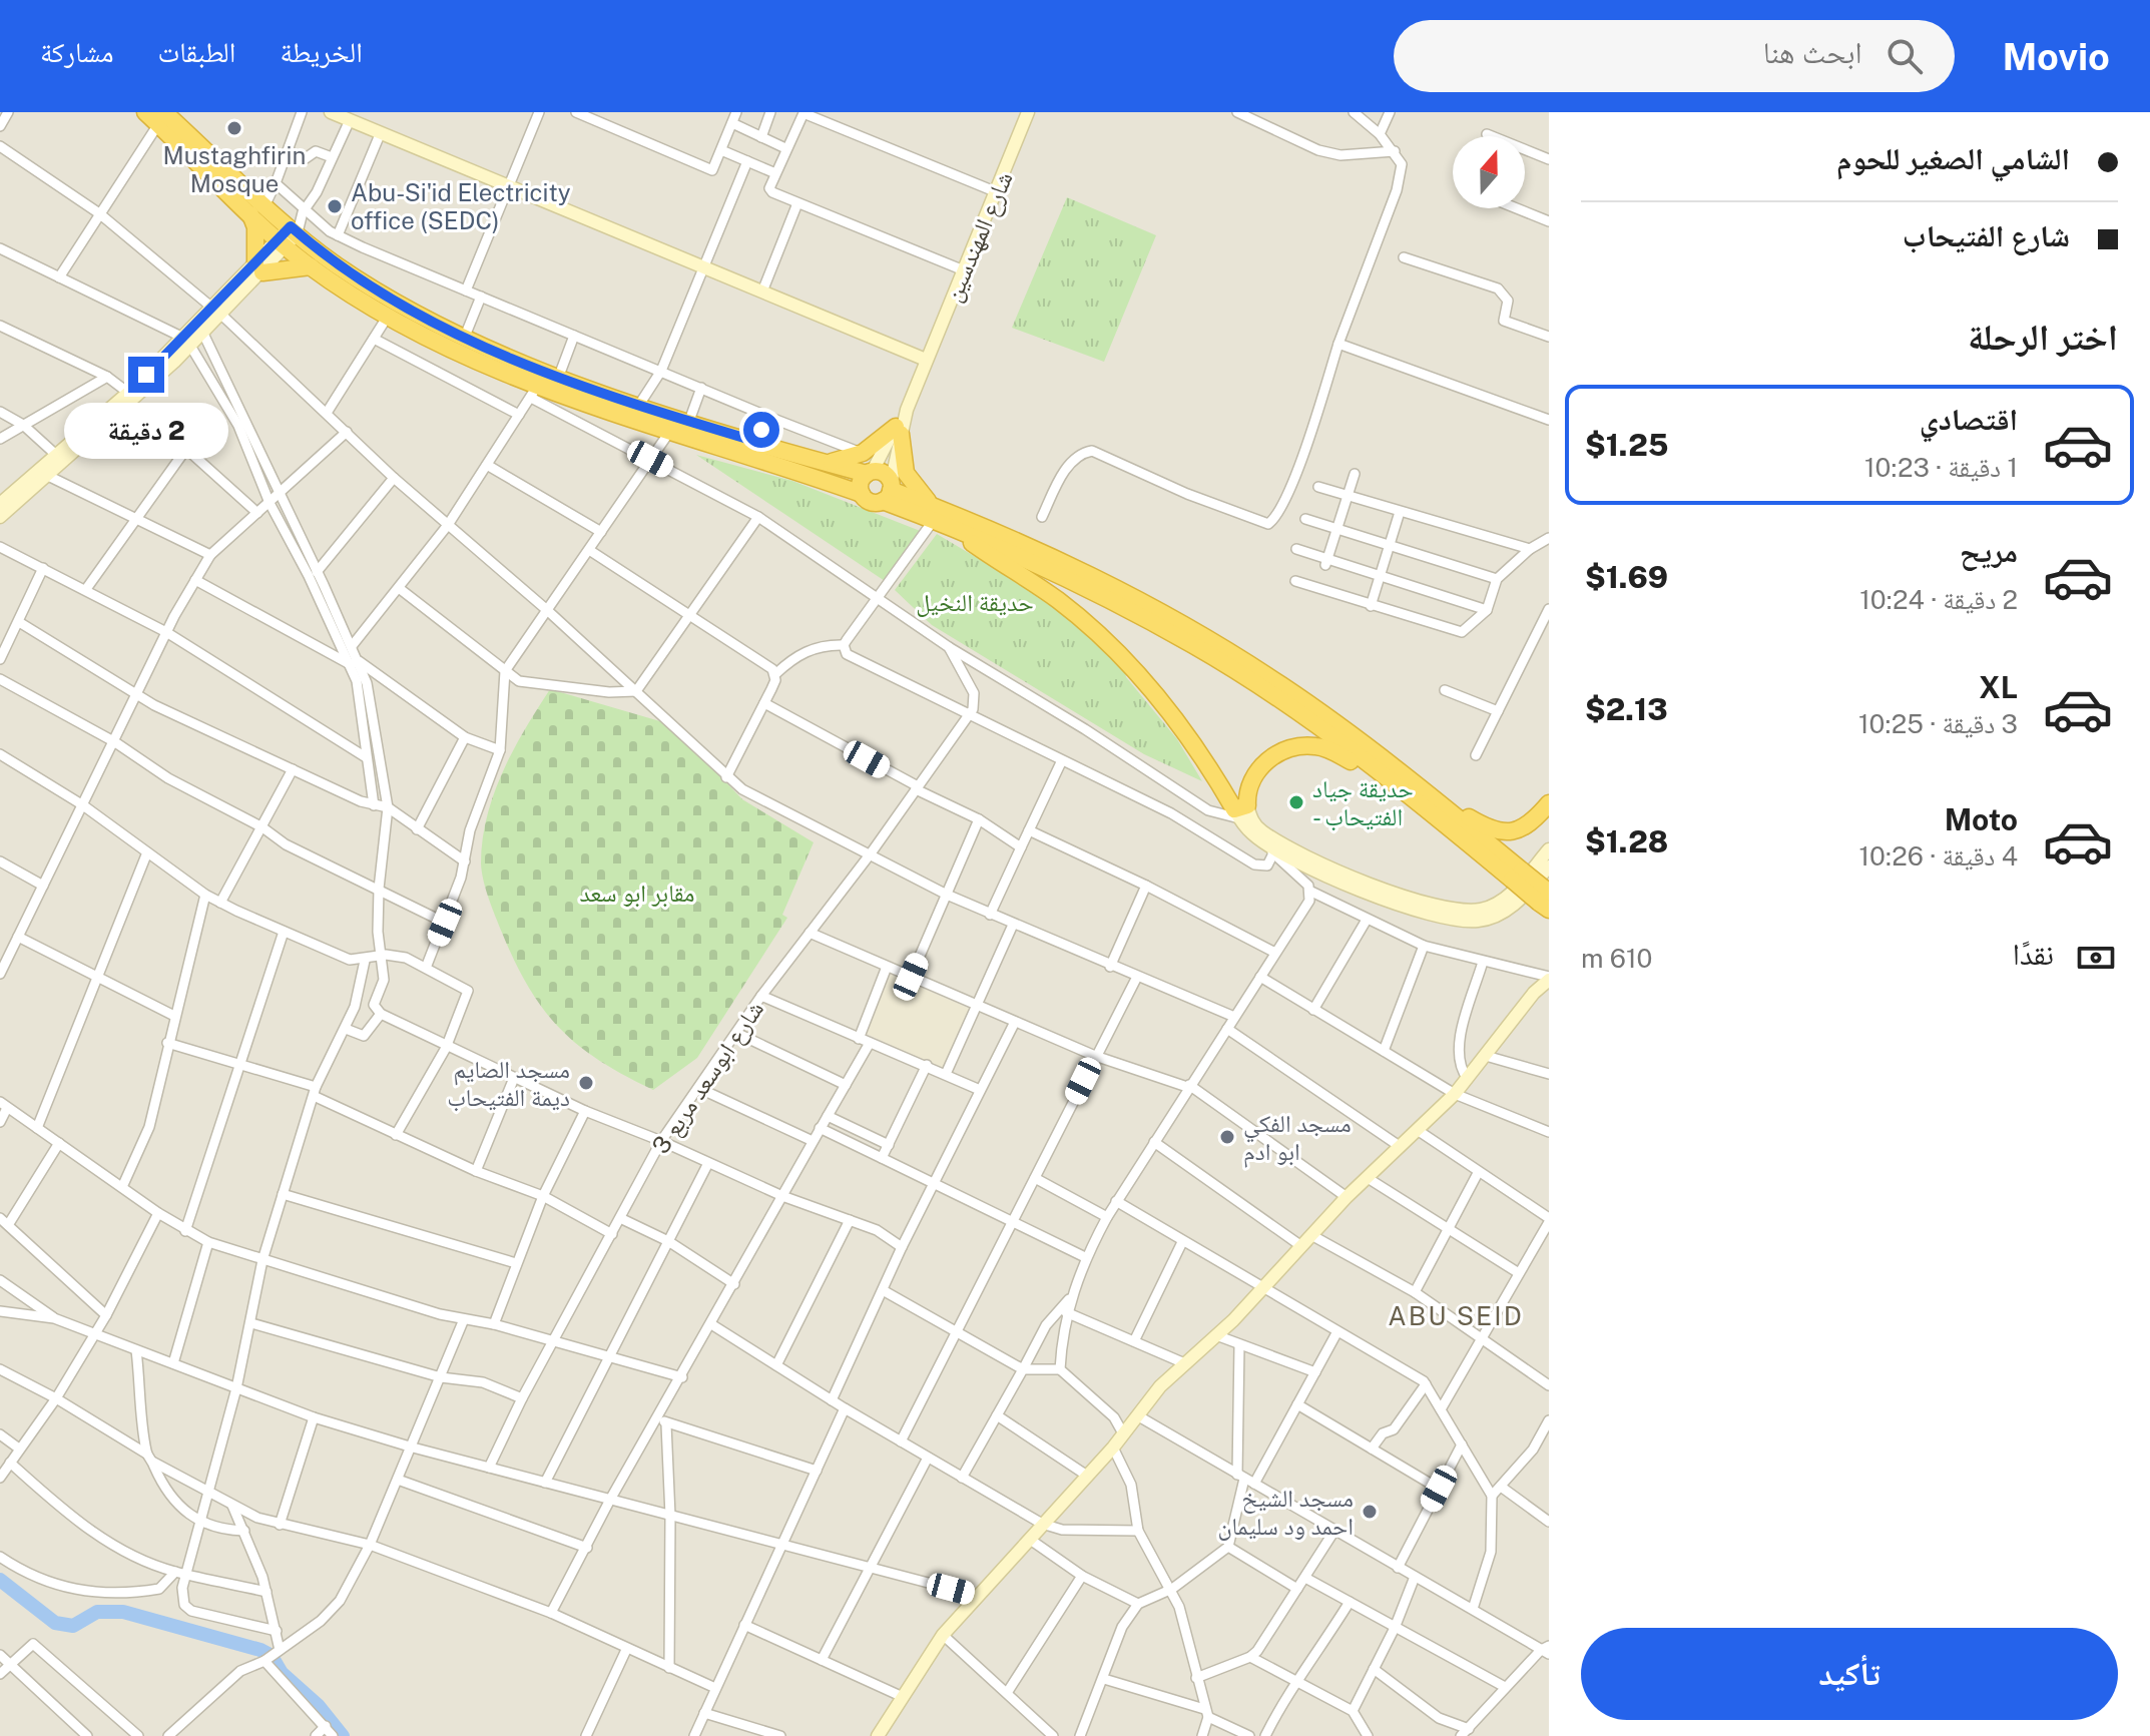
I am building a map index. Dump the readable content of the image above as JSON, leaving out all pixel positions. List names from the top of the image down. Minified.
{"streets":{"main road":["شارع المهندسين"],"street":["شارع ابوسعد مربع 3"]},"districts":["ABU SEID"],"parks":["حديقة النخيل","مقابر ابو سعد"],"places":["Mustaghfirin Mosque","Abu-Si'id Electricity office (SEDC)","حديقة جياد - الفتيحاب","مسجد الصايم ديمة الفتيحاب","مسجد الفكي ابو ادم","مسجد الشيخ احمد ود سليمان"],"north":"top","page":{"header":"Movio","search":"ابحث هنا","nav":["الخريطة","الطبقات","مشاركة"],"banner":["الشامي الصغير للحوم","شارع الفتيحاب"],"heading":"اختر الرحلة","list":[{"name":"اقتصادي","note":"1 دقيقة · 10:23","value":"$1.25"},{"name":"مريح","note":"2 دقيقة · 10:24","value":"$1.69"},{"name":"XL","note":"3 دقيقة · 10:25","value":"$2.13"},{"name":"Moto","note":"4 دقيقة · 10:26","value":"$1.28"}],"bubble":"2 دقيقة","pay":["نقدًا","610 m"],"buttons":"تأكيد"}}
